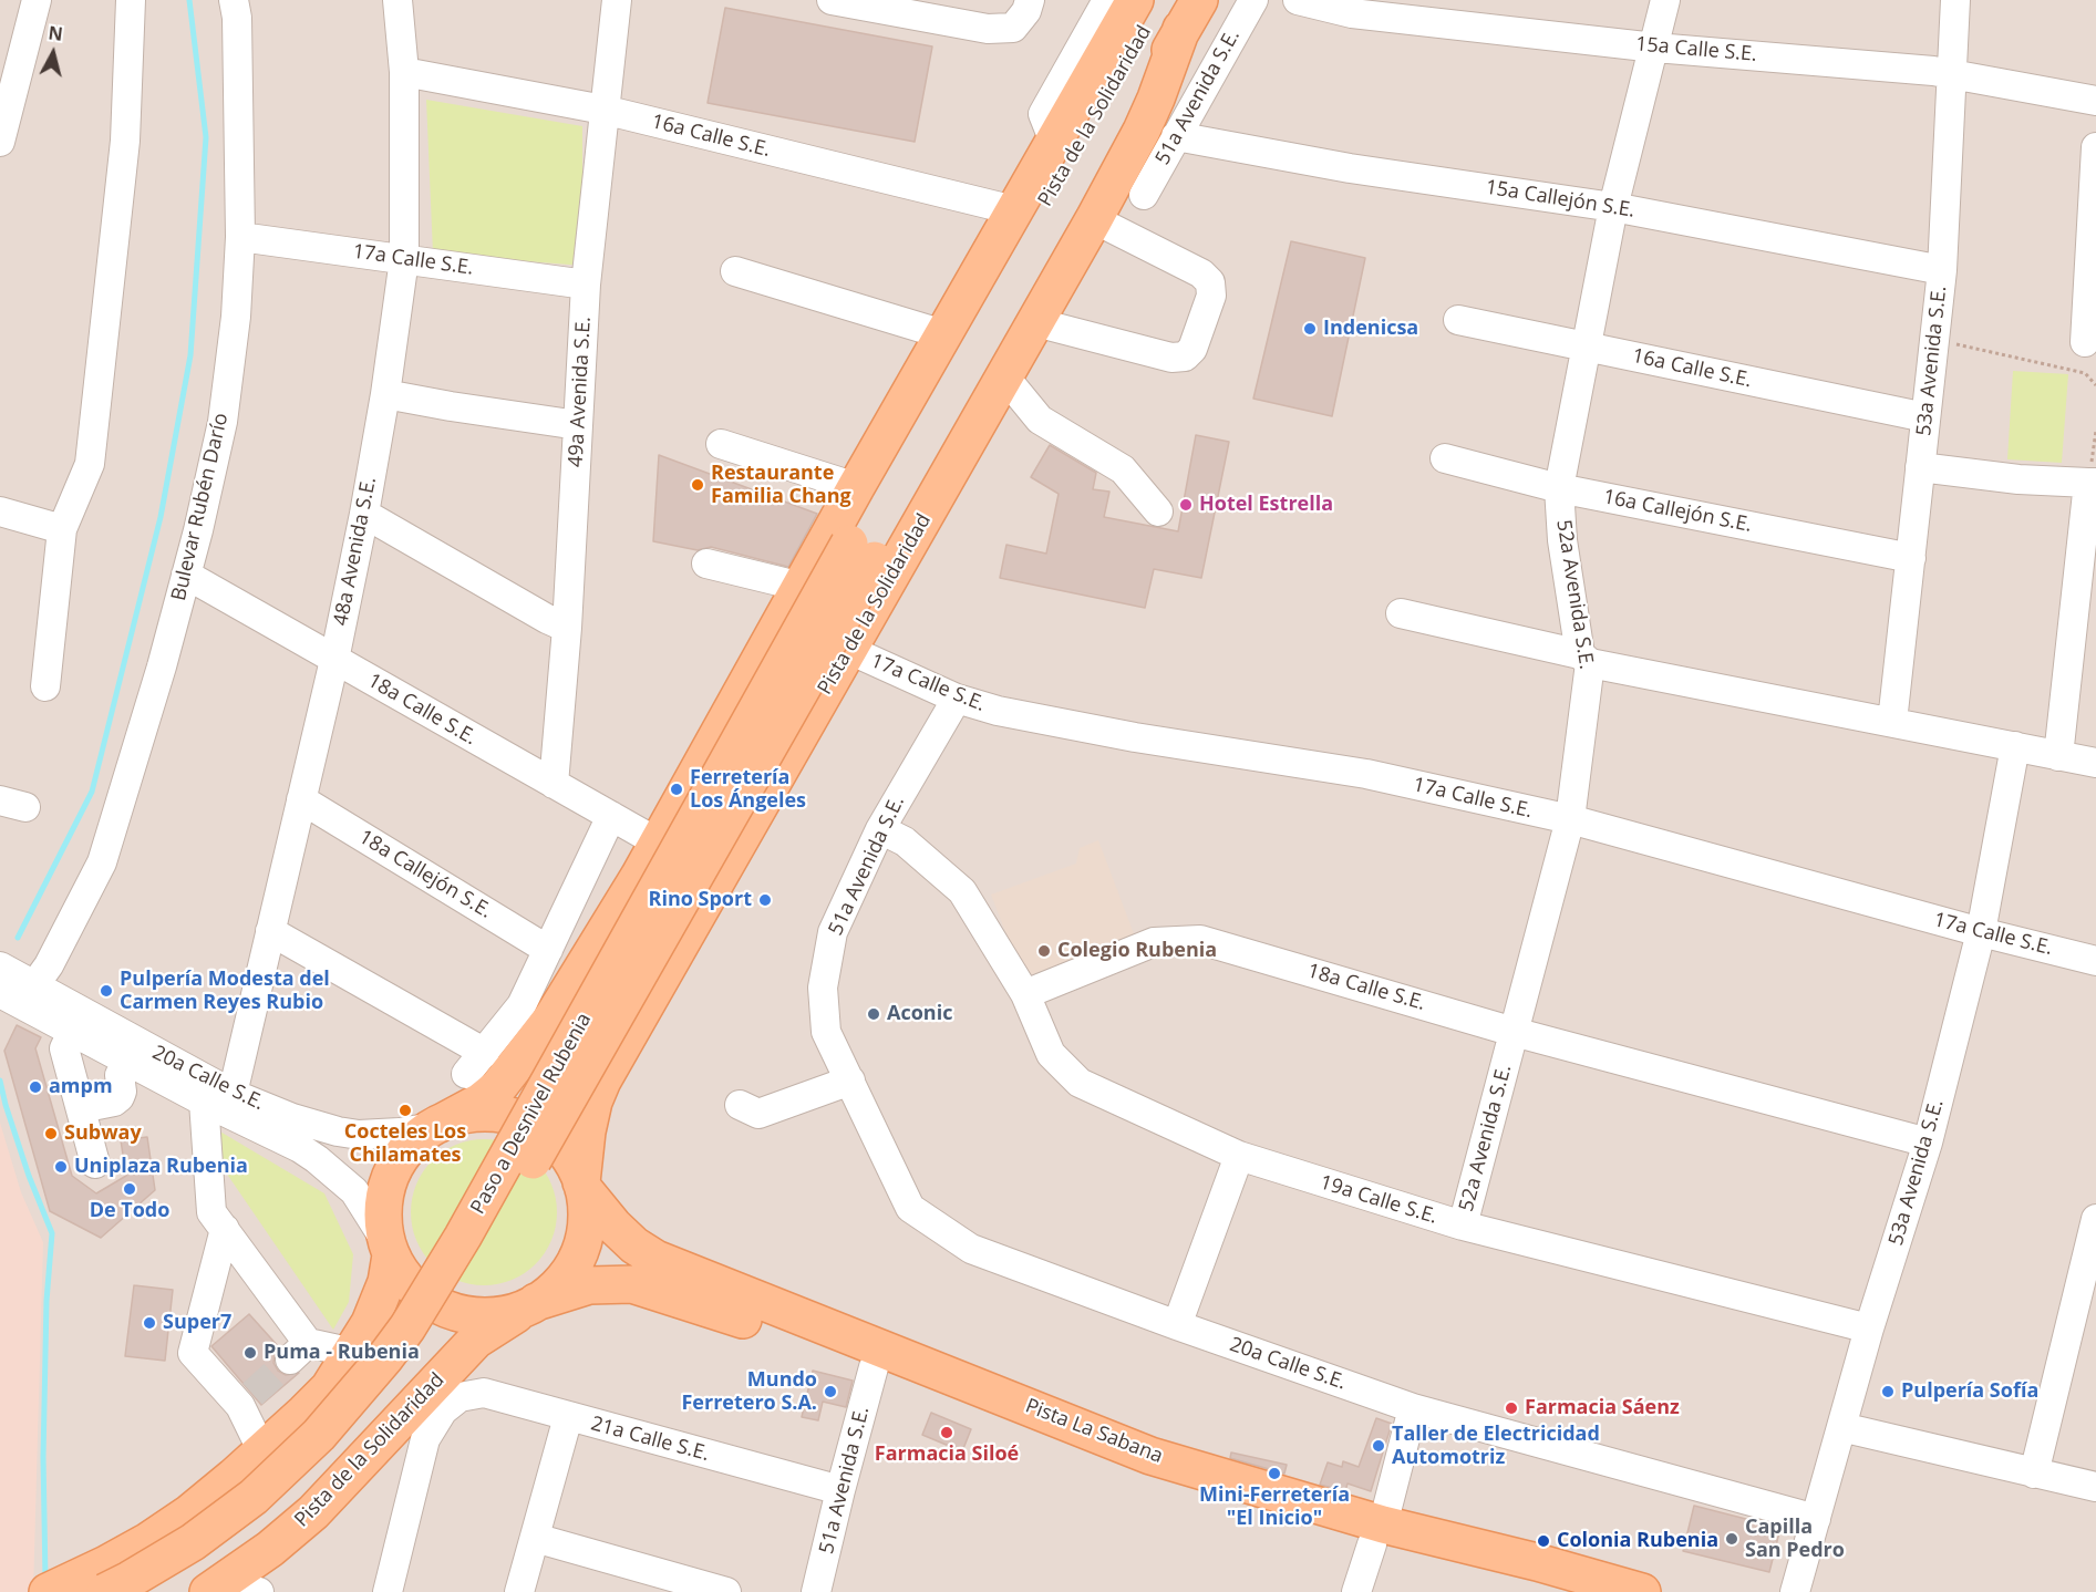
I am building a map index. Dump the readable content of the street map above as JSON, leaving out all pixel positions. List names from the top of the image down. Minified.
{"streets":{"main road":["Pista de la Solidaridad","Paso a Desnivel Rubenia","Pista La Sabana"],"street":["15a Calle S.E.","51a Avenida S.E.","16a Calle S.E.","15a Callejón S.E.","17a Calle S.E.","53a Avenida S.E.","49a Avenida S.E.","Bulevar Rubén Darío","16a Callejón S.E.","48a Avenida S.E.","52a Avenida S.E.","18a Calle S.E.","18a Callejón S.E.","20a Calle S.E.","19a Calle S.E.","21a Calle S.E."]},"crossings":[["15a Calle S.E.","53a Avenida S.E."],["15a Calle S.E.","52a Avenida S.E."],["51a Avenida S.E.","15a Callejón S.E."],["51a Avenida S.E.","17a Calle S.E."],["51a Avenida S.E.","20a Calle S.E."],["51a Avenida S.E.","Pista La Sabana"],["51a Avenida S.E.","21a Calle S.E."],["Pista de la Solidaridad","16a Calle S.E."],["Pista de la Solidaridad","17a Calle S.E."],["Pista de la Solidaridad","18a Calle S.E."],["Pista de la Solidaridad","20a Calle S.E."],["Pista de la Solidaridad","Paso a Desnivel Rubenia"],["Pista de la Solidaridad","Pista La Sabana"],["16a Calle S.E.","53a Avenida S.E."],["16a Calle S.E.","49a Avenida S.E."],["16a Calle S.E.","48a Avenida S.E."],["16a Calle S.E.","52a Avenida S.E."],["15a Callejón S.E.","53a Avenida S.E."],["15a Callejón S.E.","52a Avenida S.E."],["17a Calle S.E.","53a Avenida S.E."],["17a Calle S.E.","49a Avenida S.E."],["17a Calle S.E.","Bulevar Rubén Darío"],["17a Calle S.E.","48a Avenida S.E."],["17a Calle S.E.","52a Avenida S.E."],["53a Avenida S.E.","16a Callejón S.E."],["53a Avenida S.E.","18a Calle S.E."],["53a Avenida S.E.","20a Calle S.E."],["53a Avenida S.E.","19a Calle S.E."],["49a Avenida S.E.","18a Calle S.E."],["Bulevar Rubén Darío","18a Calle S.E."],["Bulevar Rubén Darío","20a Calle S.E."],["16a Callejón S.E.","52a Avenida S.E."],["48a Avenida S.E.","18a Calle S.E."],["48a Avenida S.E.","18a Callejón S.E."],["48a Avenida S.E.","20a Calle S.E."],["52a Avenida S.E.","18a Calle S.E."],["52a Avenida S.E.","19a Calle S.E."],["18a Calle S.E.","19a Calle S.E."],["20a Calle S.E.","Pista La Sabana"]],"places":["Indenicsa","Restaurante Familia Chang","Hotel Estrella","Ferretería Los Ángeles","Rino Sport","Colegio Rubenia","Pulpería Modesta del Carmen Reyes Rubio","Aconic","ampm","Cocteles Los Chilamates","Subway","Uniplaza Rubenia","De Todo","Super7","Puma - Rubenia","Mundo Ferretero S.A.","Pulpería Sofía","Farmacia Sáenz","Farmacia Siloé","Taller de Electricidad Automotriz","Mini-Ferretería \"El Inicio\"","Capilla San Pedro","Colonia Rubenia"],"north":"top"}
